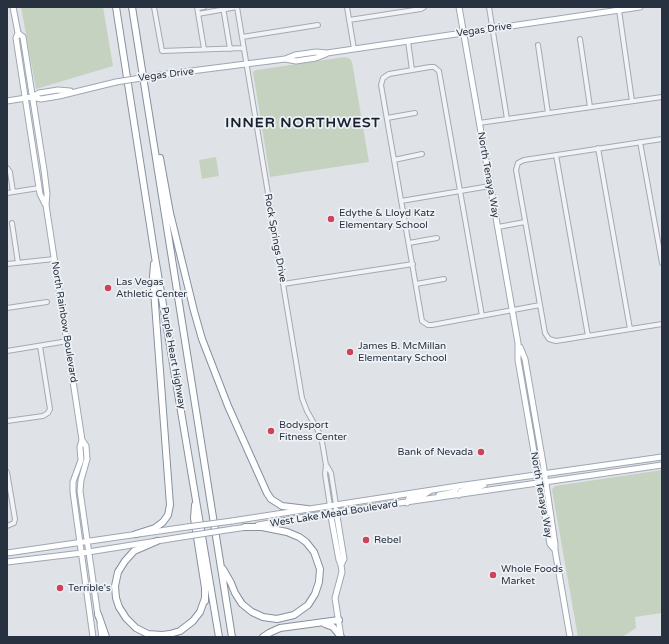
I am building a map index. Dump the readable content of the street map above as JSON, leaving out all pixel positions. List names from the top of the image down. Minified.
{"streets":{"highway":["Purple Heart Highway"],"main road":["Vegas Drive","North Tenaya Way","Rock Springs Drive","North Rainbow Boulevard","West Lake Mead Boulevard"]},"crossings":[["Vegas Drive","North Tenaya Way"],["Vegas Drive","Rock Springs Drive"],["Vegas Drive","North Rainbow Boulevard"],["North Tenaya Way","West Lake Mead Boulevard"],["Rock Springs Drive","West Lake Mead Boulevard"],["North Rainbow Boulevard","West Lake Mead Boulevard"]],"districts":["INNER NORTHWEST"],"places":["Edythe & Lloyd Katz Elementary School","Las Vegas Athletic Center","James B. McMillan Elementary School","Bodysport Fitness Center","Bank of Nevada","Rebel","Whole Foods Market","Terrible's"]}
